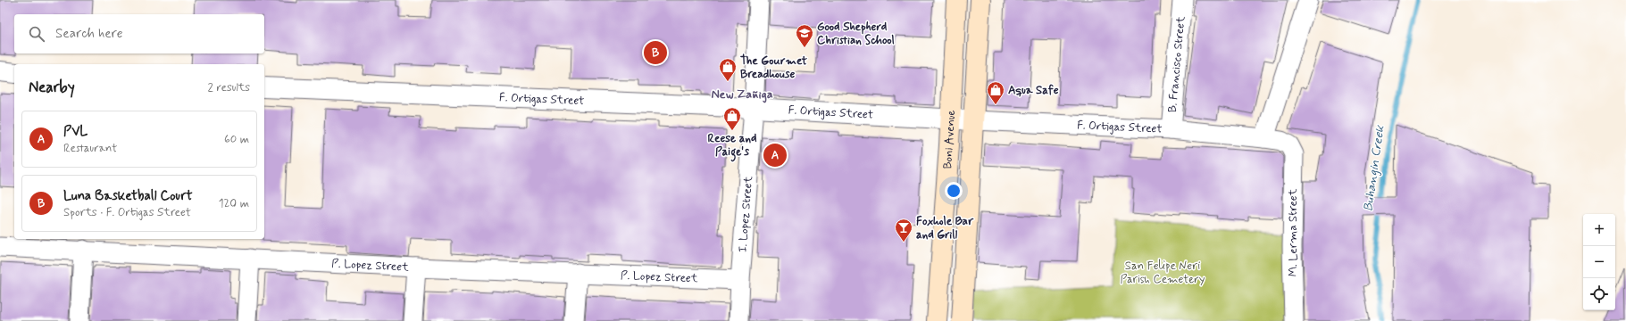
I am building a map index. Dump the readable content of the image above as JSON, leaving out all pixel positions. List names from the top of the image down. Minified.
{"streets":{"main road":["Boni Avenue"],"street":["B. Francisco Street","F. Ortigas Street","I. Lopez Street","M. Lerma Street","P. Lopez Street"]},"crossings":[["B. Francisco Street","F. Ortigas Street"],["F. Ortigas Street","Boni Avenue"],["F. Ortigas Street","I. Lopez Street"],["F. Ortigas Street","M. Lerma Street"],["I. Lopez Street","P. Lopez Street"]],"districts":["New Zañiga"],"water":["Buhangin Creek"],"parks":["San Felipe Neri Parish Cemetery"],"places":{"school or university":["Good Shepherd Christian School"],"shop":["The Gourmet Breadhouse","Aqua Safe","Reese and Paige's"],"bar":["Foxhole Bar and Grill"]},"page":{"search":"Search here","pins":["B","A"],"heading":["Nearby","2 results"],"list":[{"mark":"A","name":"PVL","note":"Restaurant","value":"60 m"},{"mark":"B","name":"Luna Basketball Court","note":"Sports · F. Ortigas Street","value":"120 m"}],"map_buttons":["+","−"]}}
